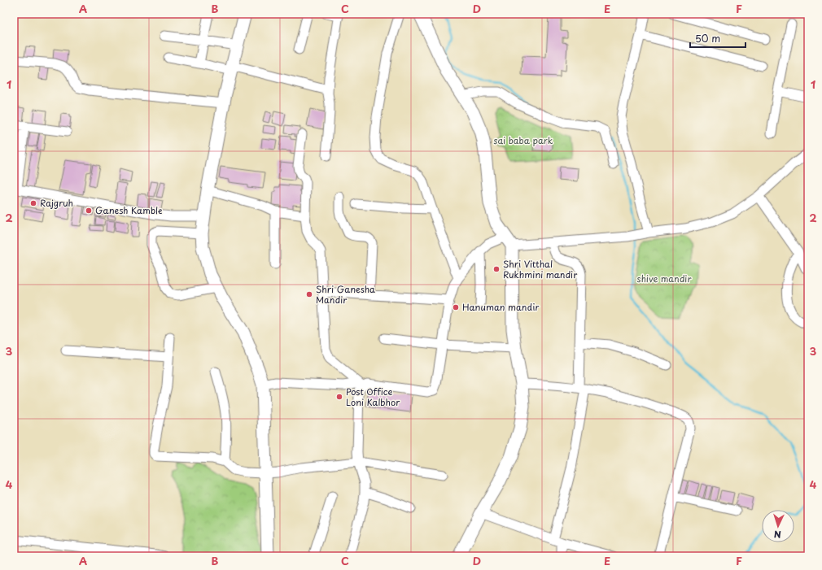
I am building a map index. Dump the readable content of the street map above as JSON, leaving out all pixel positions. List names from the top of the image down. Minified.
{"parks":["sai baba park","shive mandir"],"places":["Rajgruh","Ganesh Kamble","Shri Vitthal Rukhmini mandir","Shri Ganesha Mandir","Hanuman mandir","Post Office Loni Kalbhor"],"scale_bar":"50 m","north":"bottom","grid":{"columns":["A","B","C","D","E","F"],"rows":["1","2","3","4"]}}
